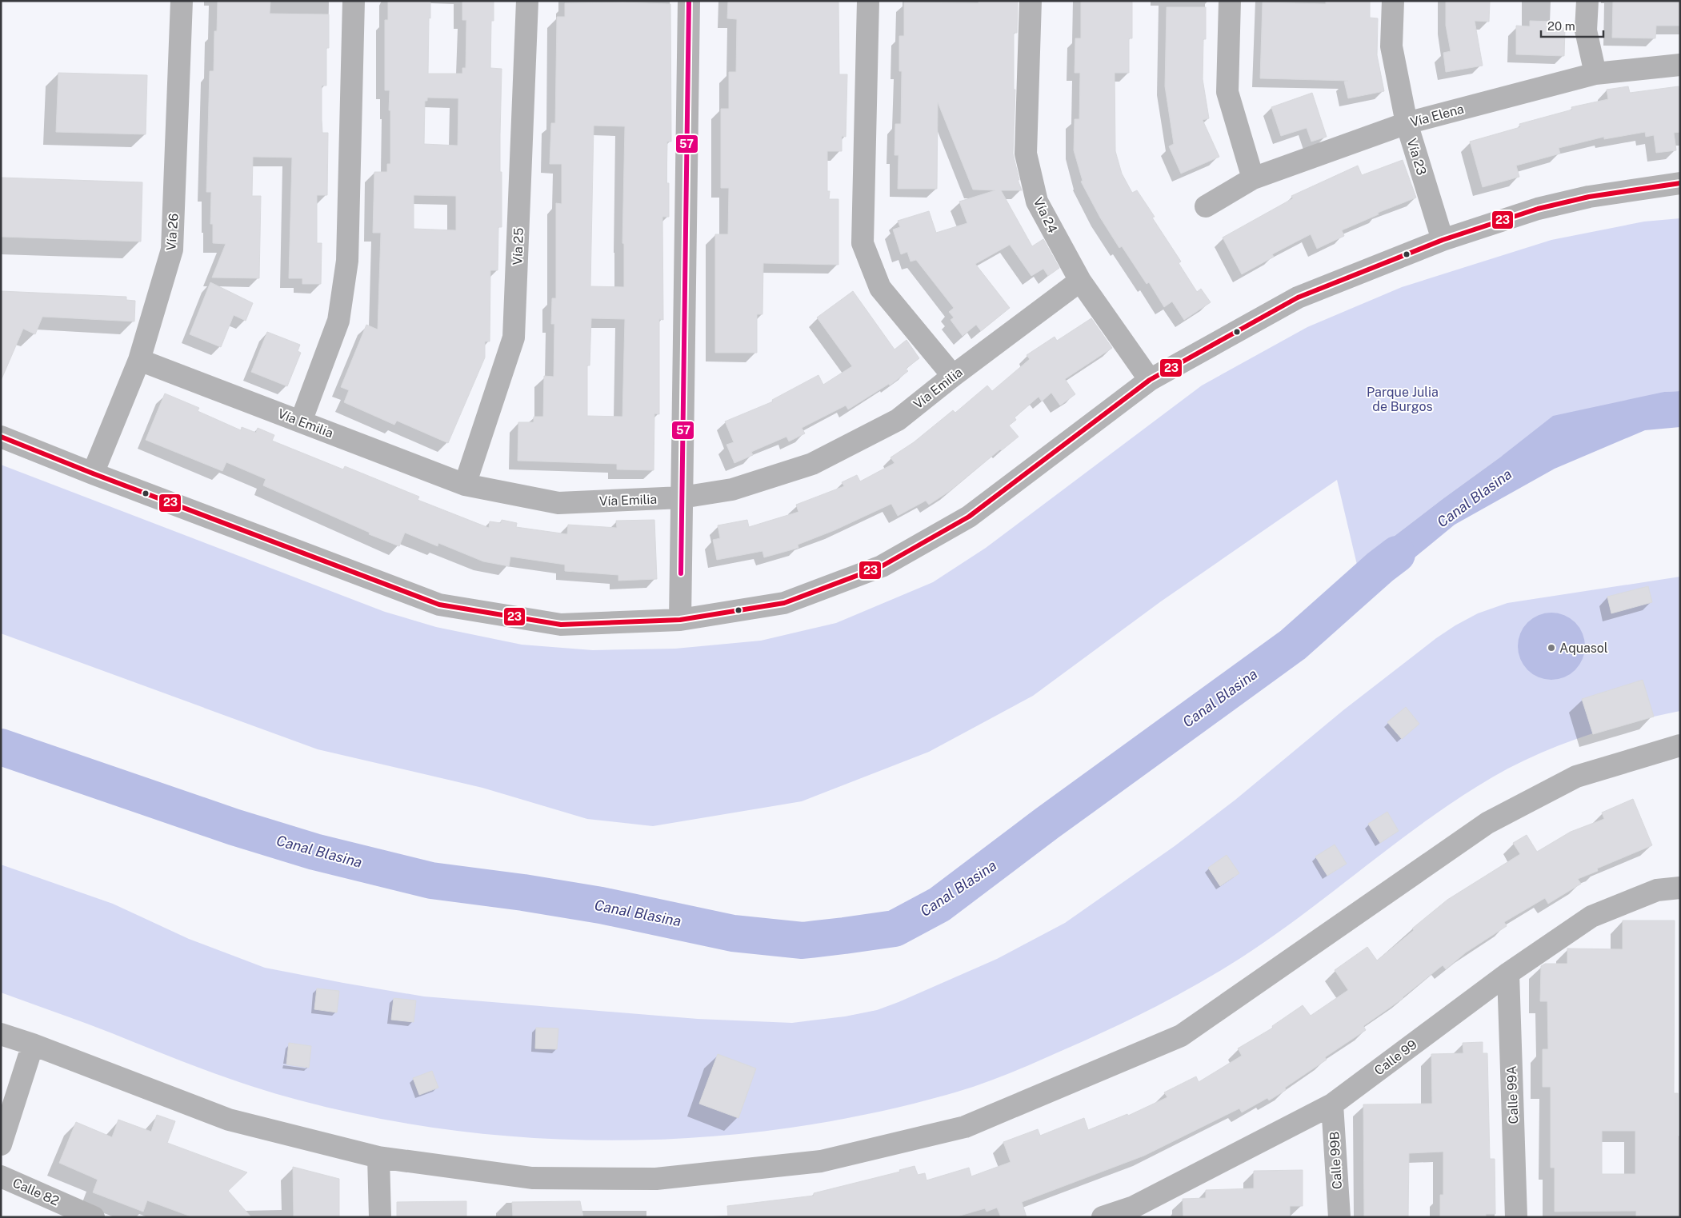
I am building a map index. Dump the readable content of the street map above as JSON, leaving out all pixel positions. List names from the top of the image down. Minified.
{"streets":{"street":["Vía Elena","Vía 23","Vía 24","Vía 26","Vía 25","Vía Emilia","Calle 99","Calle 99A","Calle 99B","Calle 82"]},"crossings":[["Vía Elena","Vía 23"],["Vía 24","Vía Emilia"],["Vía 26","Vía Emilia"],["Vía 25","Vía Emilia"],["Calle 99","Calle 99A"],["Calle 99","Calle 99B"]],"water":["Canal Blasina"],"parks":["Parque Julia de Burgos"],"places":["Aquasol"],"lines":["transit line 57","transit line 23"],"scale_bar":"20 m"}
